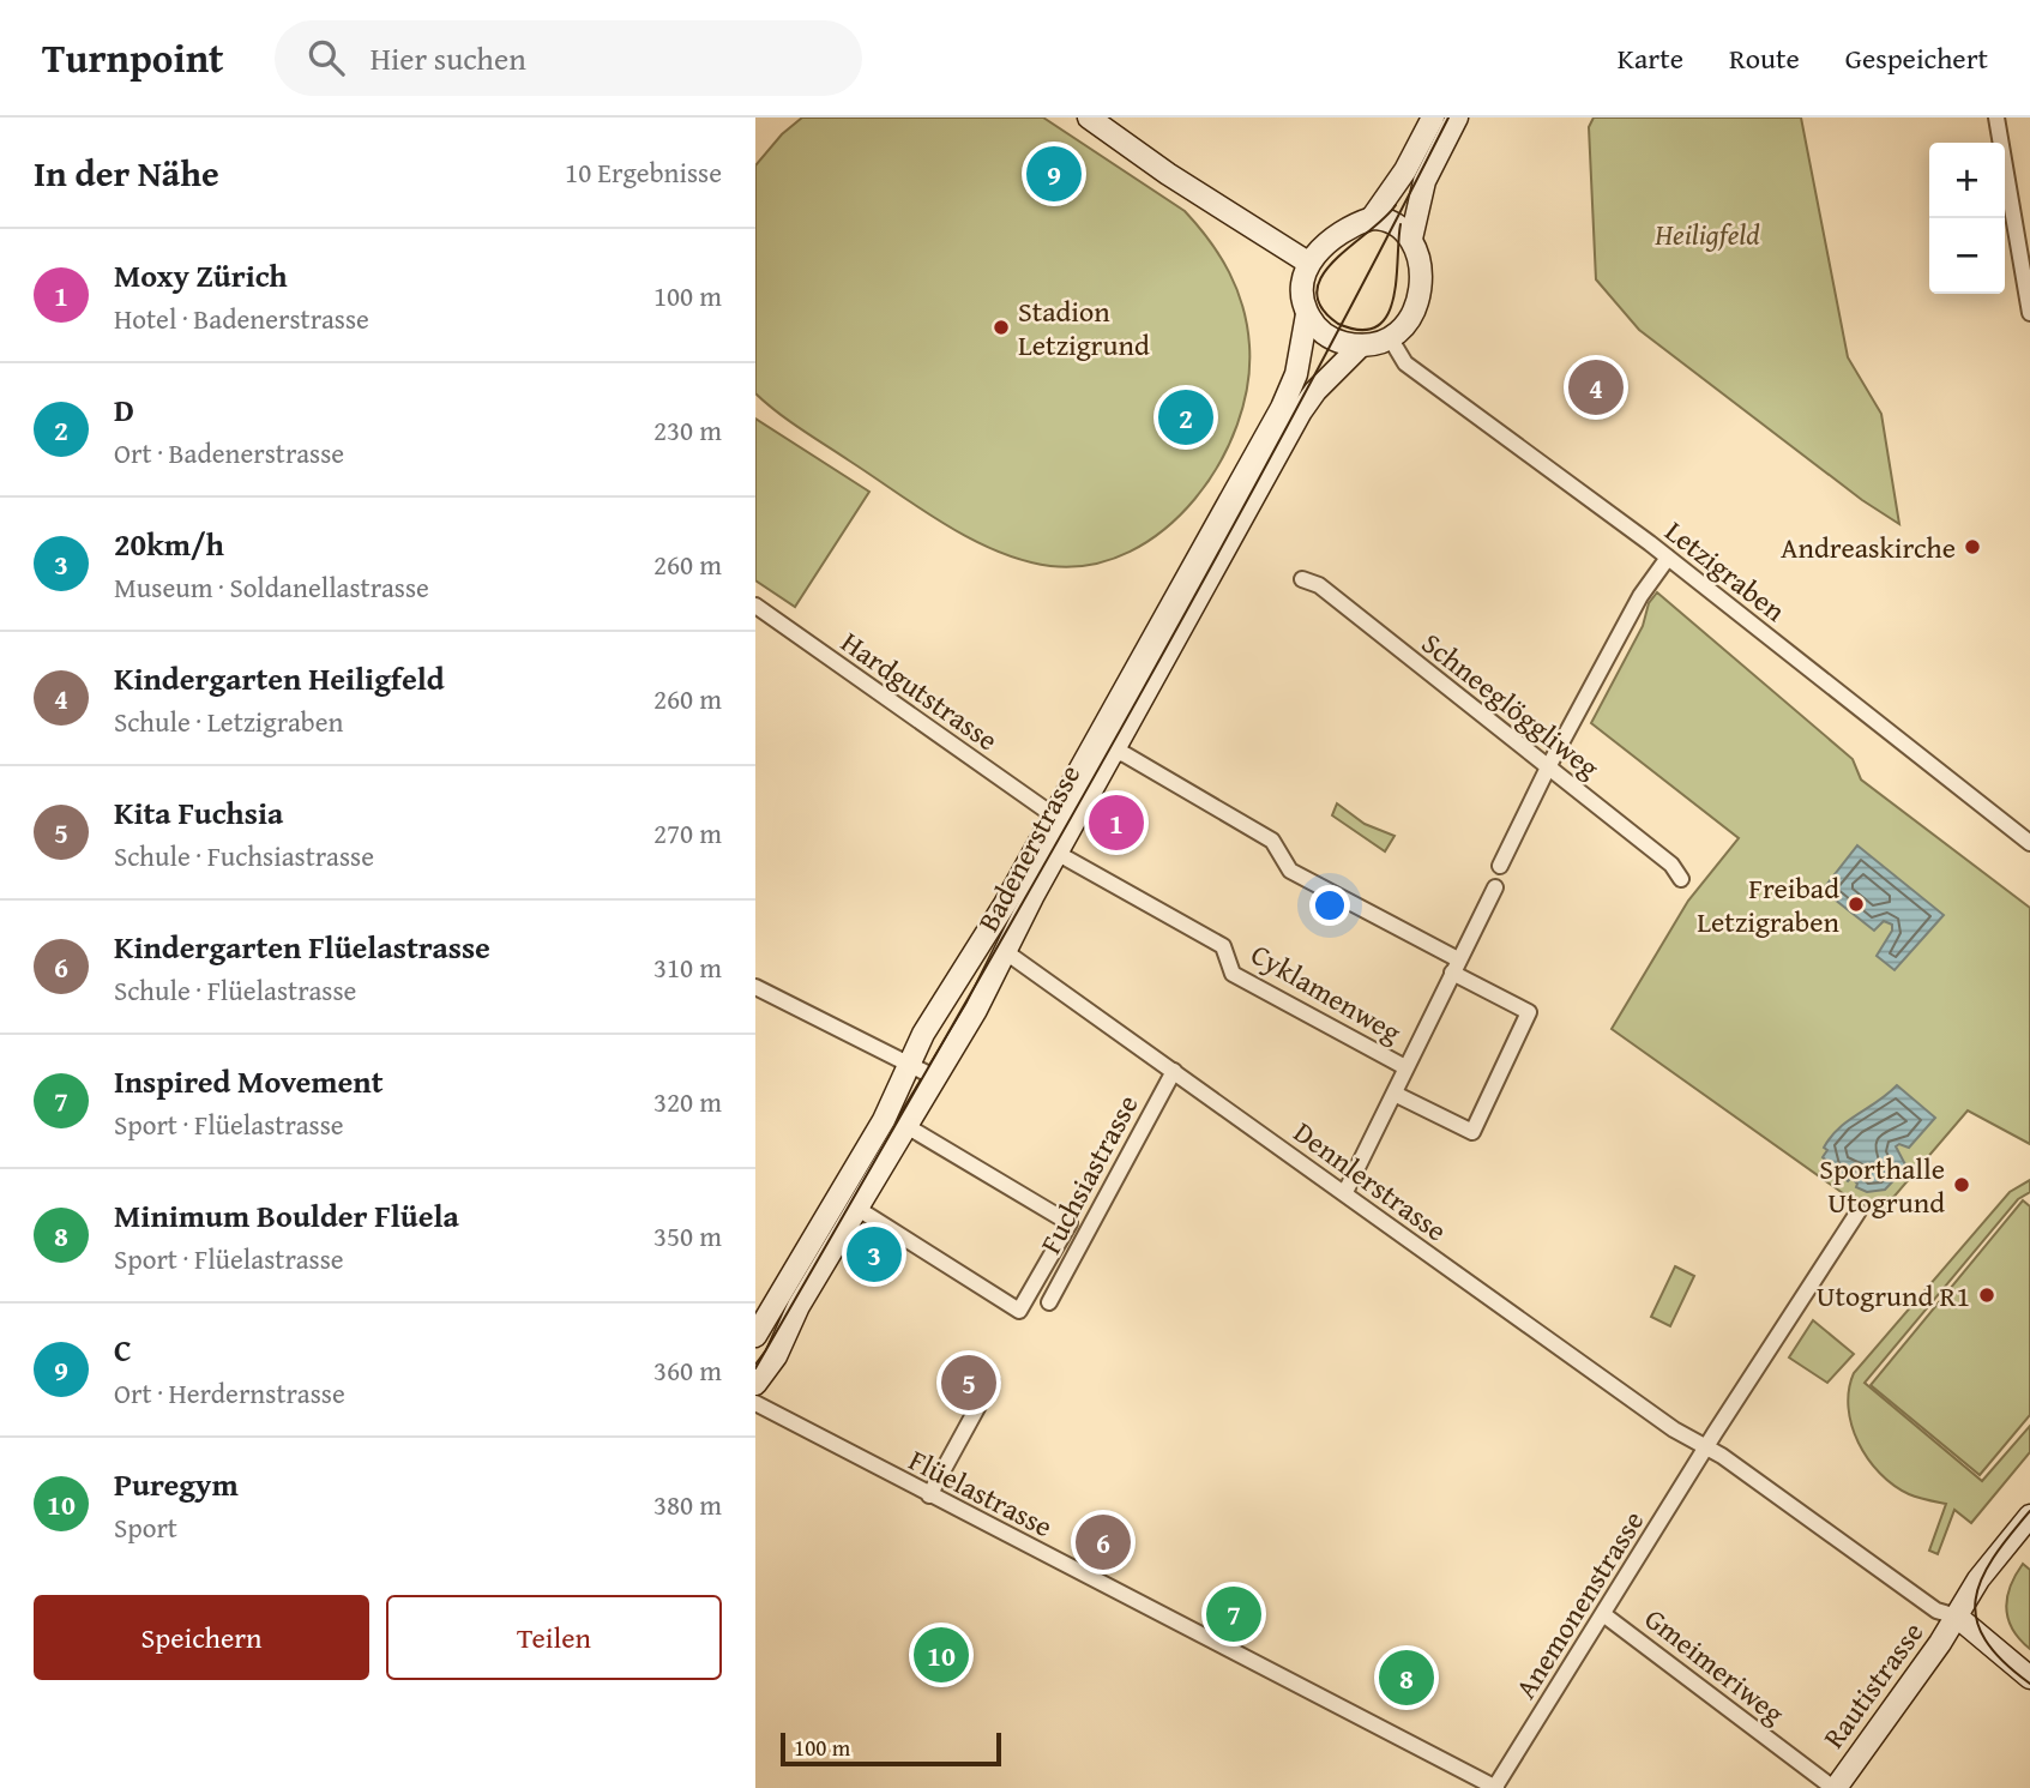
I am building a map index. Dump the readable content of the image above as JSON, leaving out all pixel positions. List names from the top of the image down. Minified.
{"streets":{"street":["Letzigraben","Hardgutstrasse","Schneeglöggliweg","Badenerstrasse","Cyklamenweg","Fuchsiastrasse","Dennlerstrasse","Flüelastrasse","Anemonenstrasse","Gmeimeriweg","Rautistrasse"]},"crossings":[["Letzigraben","Badenerstrasse"],["Hardgutstrasse","Badenerstrasse"],["Badenerstrasse","Cyklamenweg"],["Badenerstrasse","Dennlerstrasse"],["Fuchsiastrasse","Dennlerstrasse"],["Dennlerstrasse","Anemonenstrasse"],["Dennlerstrasse","Rautistrasse"],["Flüelastrasse","Anemonenstrasse"],["Anemonenstrasse","Gmeimeriweg"],["Gmeimeriweg","Rautistrasse"]],"parks":["Heiligfeld"],"places":["Stadion Letzigrund","Andreaskirche","Freibad Letzigraben","Sporthalle Utogrund","Utogrund R1"],"scale_bar":"100 m","page":{"header":"Turnpoint","search":"Hier suchen","nav":["Karte","Route","Gespeichert"],"heading":["In der Nähe","10 Ergebnisse"],"pins":["9","4","2","1","3","5","6","7","10","8"],"map_buttons":["+","−"],"list":[{"mark":"1","name":"Moxy Zürich","note":"Hotel · Badenerstrasse","value":"100 m"},{"mark":"2","name":"D","note":"Ort · Badenerstrasse","value":"230 m"},{"mark":"3","name":"20km/h","note":"Museum · Soldanellastrasse","value":"260 m"},{"mark":"4","name":"Kindergarten Heiligfeld","note":"Schule · Letzigraben","value":"260 m"},{"mark":"5","name":"Kita Fuchsia","note":"Schule · Fuchsiastrasse","value":"270 m"},{"mark":"6","name":"Kindergarten Flüelastrasse","note":"Schule · Flüelastrasse","value":"310 m"},{"mark":"7","name":"Inspired Movement","note":"Sport · Flüelastrasse","value":"320 m"},{"mark":"8","name":"Minimum Boulder Flüela","note":"Sport · Flüelastrasse","value":"350 m"},{"mark":"9","name":"C","note":"Ort · Herdernstrasse","value":"360 m"},{"mark":"10","name":"Puregym","note":"Sport","value":"380 m"}],"buttons":["Speichern","Teilen"],"scale":"100 m"}}
